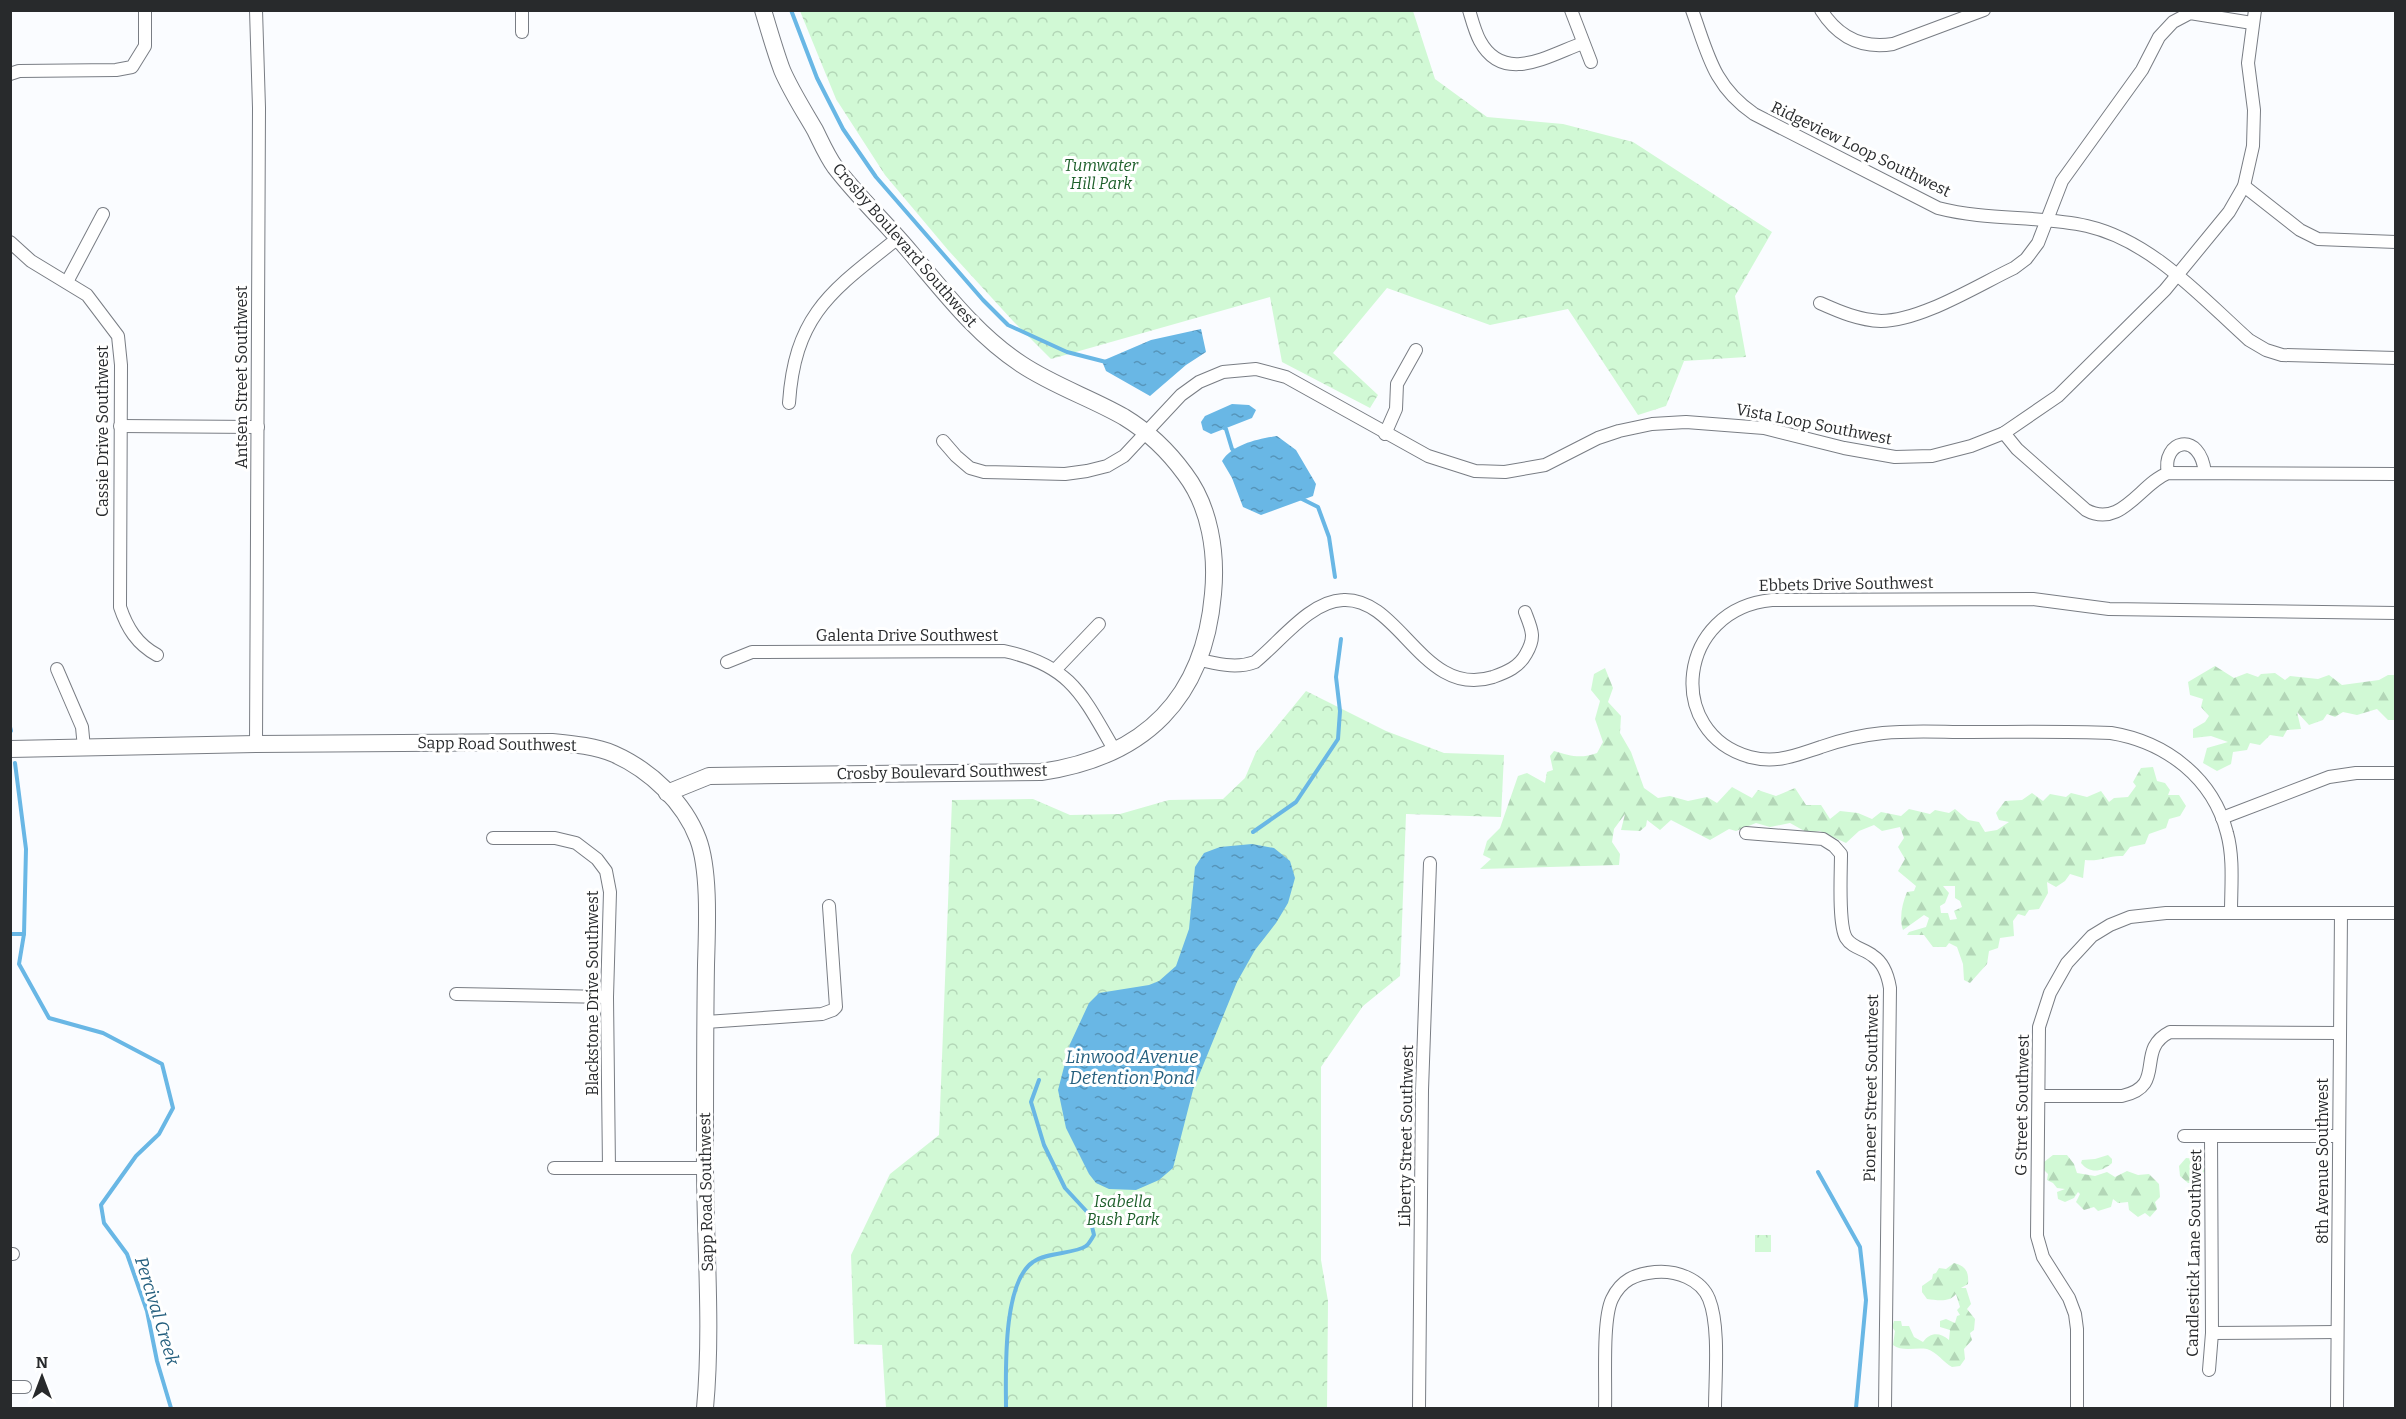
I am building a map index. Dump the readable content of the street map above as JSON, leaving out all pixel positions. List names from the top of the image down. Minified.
{"streets":{"street":["Ridgeview Loop Southwest","Crosby Boulevard Southwest","Antsen Street Southwest","Vista Loop Southwest","Cassie Drive Southwest","Ebbets Drive Southwest","Galenta Drive Southwest","Sapp Road Southwest","Blackstone Drive Southwest","Pioneer Street Southwest","G Street Southwest","Liberty Street Southwest","8th Avenue Southwest","Candlestick Lane Southwest"]},"crossings":[["Ridgeview Loop Southwest","Vista Loop Southwest"],["Crosby Boulevard Southwest","Vista Loop Southwest"],["Crosby Boulevard Southwest","Galenta Drive Southwest"],["Crosby Boulevard Southwest","Sapp Road Southwest"],["Antsen Street Southwest","Sapp Road Southwest"],["Ebbets Drive Southwest","G Street Southwest"],["G Street Southwest","8th Avenue Southwest"]],"water":["Linwood Avenue Detention Pond","Percival Creek"],"parks":["Tumwater Hill Park","Isabella Bush Park"],"north":"top"}
